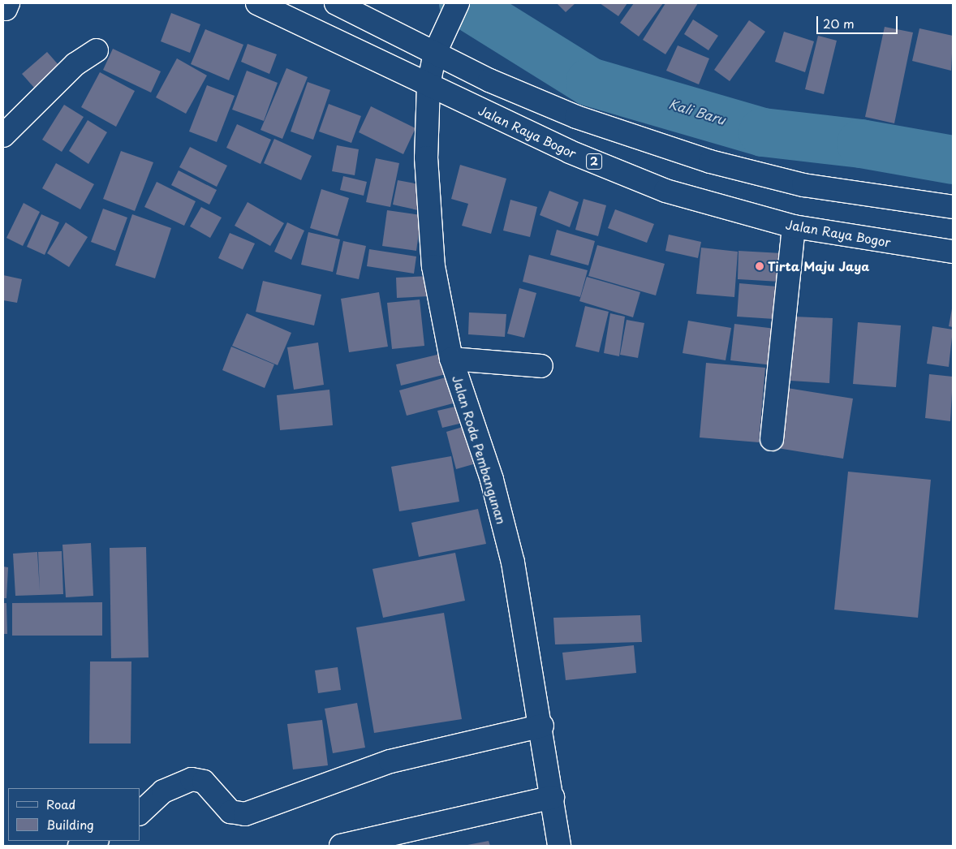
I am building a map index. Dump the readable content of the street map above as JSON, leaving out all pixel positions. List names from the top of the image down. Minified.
{"streets":{"main road":["Jalan Raya Bogor","2","Jalan Roda Pembangunan"]},"crossings":[["Jalan Raya Bogor","Jalan Roda Pembangunan"]],"water":["Kali Baru"],"places":["Tirta Maju Jaya"],"legend":["Road","Building"],"scale_bar":"20 m"}
